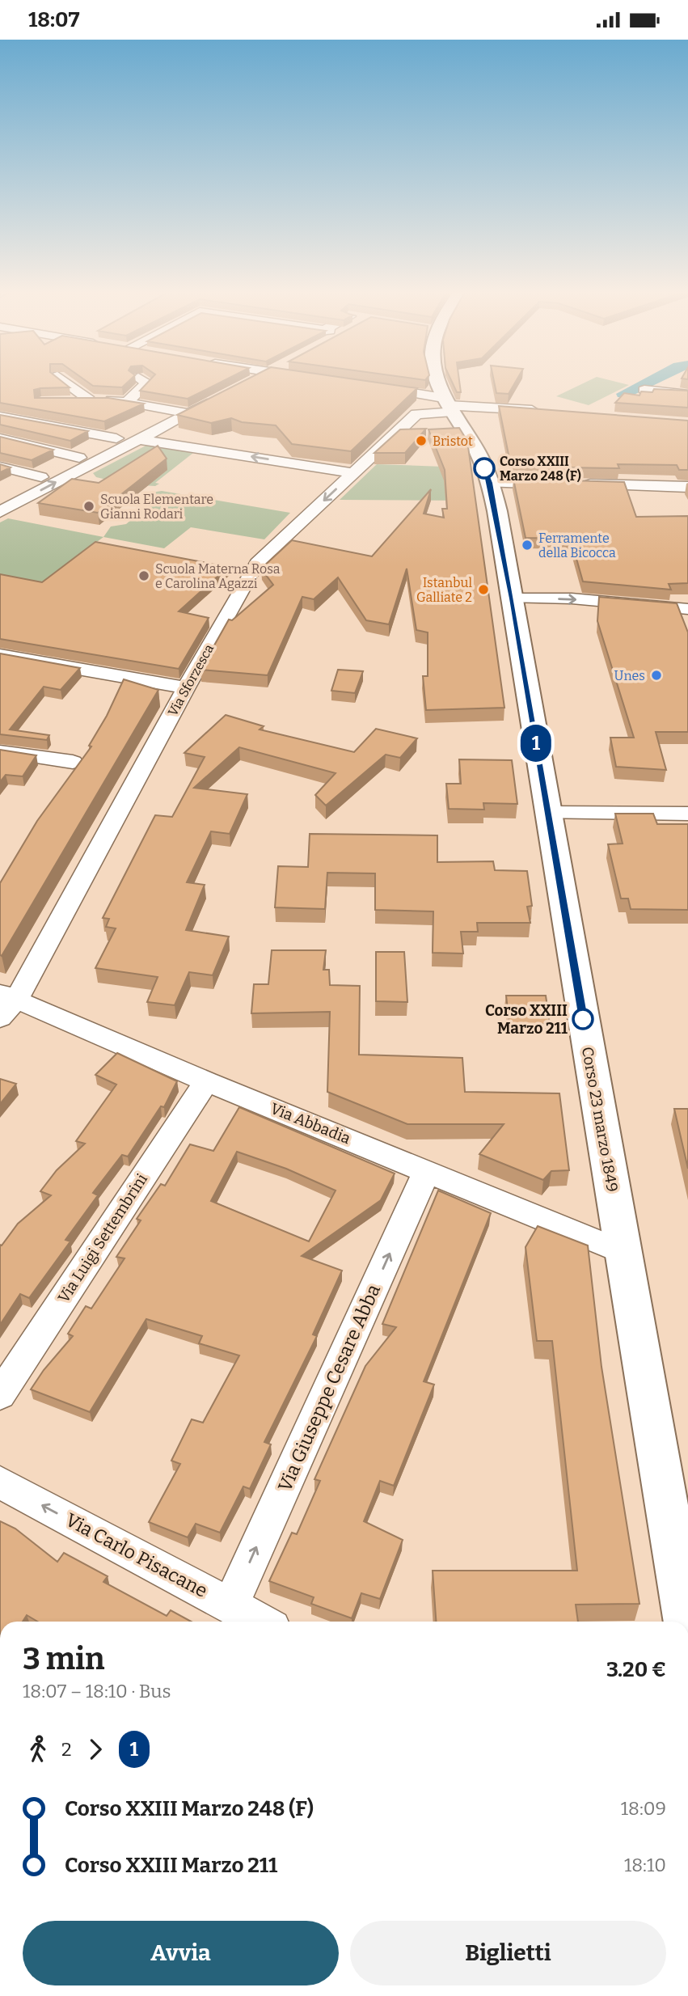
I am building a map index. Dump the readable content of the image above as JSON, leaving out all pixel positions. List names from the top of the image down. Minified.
{"streets":{"main road":["Corso 23 marzo 1849"],"street":["Via Sforzesca","Via Abbadia","Via Luigi Settembrini","Via Giuseppe Cesare Abba","Via Carlo Pisacane"]},"crossings":[["Via Sforzesca","Corso 23 marzo 1849"],["Via Sforzesca","Via Abbadia"],["Corso 23 marzo 1849","Via Abbadia"],["Via Abbadia","Via Luigi Settembrini"],["Via Abbadia","Via Giuseppe Cesare Abba"],["Via Giuseppe Cesare Abba","Via Carlo Pisacane"]],"one_way":["Via Giuseppe Cesare Abba","Via Carlo Pisacane"],"places":["Bristot","Corso XXIII Marzo 248 (F)","Scuola Elementare Gianni Rodari","Ferramente della Bicocca","Scuola Materna Rosa e Carolina Agazzi","Istanbul Galliate 2","Unes","Corso XXIII Marzo 211"],"lines":["bus line 1"],"page":{"status":"18:07","on_map":"1","heading":["3 min","18:07 – 18:10 · Bus","3.20 €"],"legs":["2","1"],"list":[{"name":"Corso XXIII Marzo 248 (F)","value":"18:09"},{"name":"Corso XXIII Marzo 211","value":"18:10"}],"buttons":["Avvia","Biglietti"]}}
